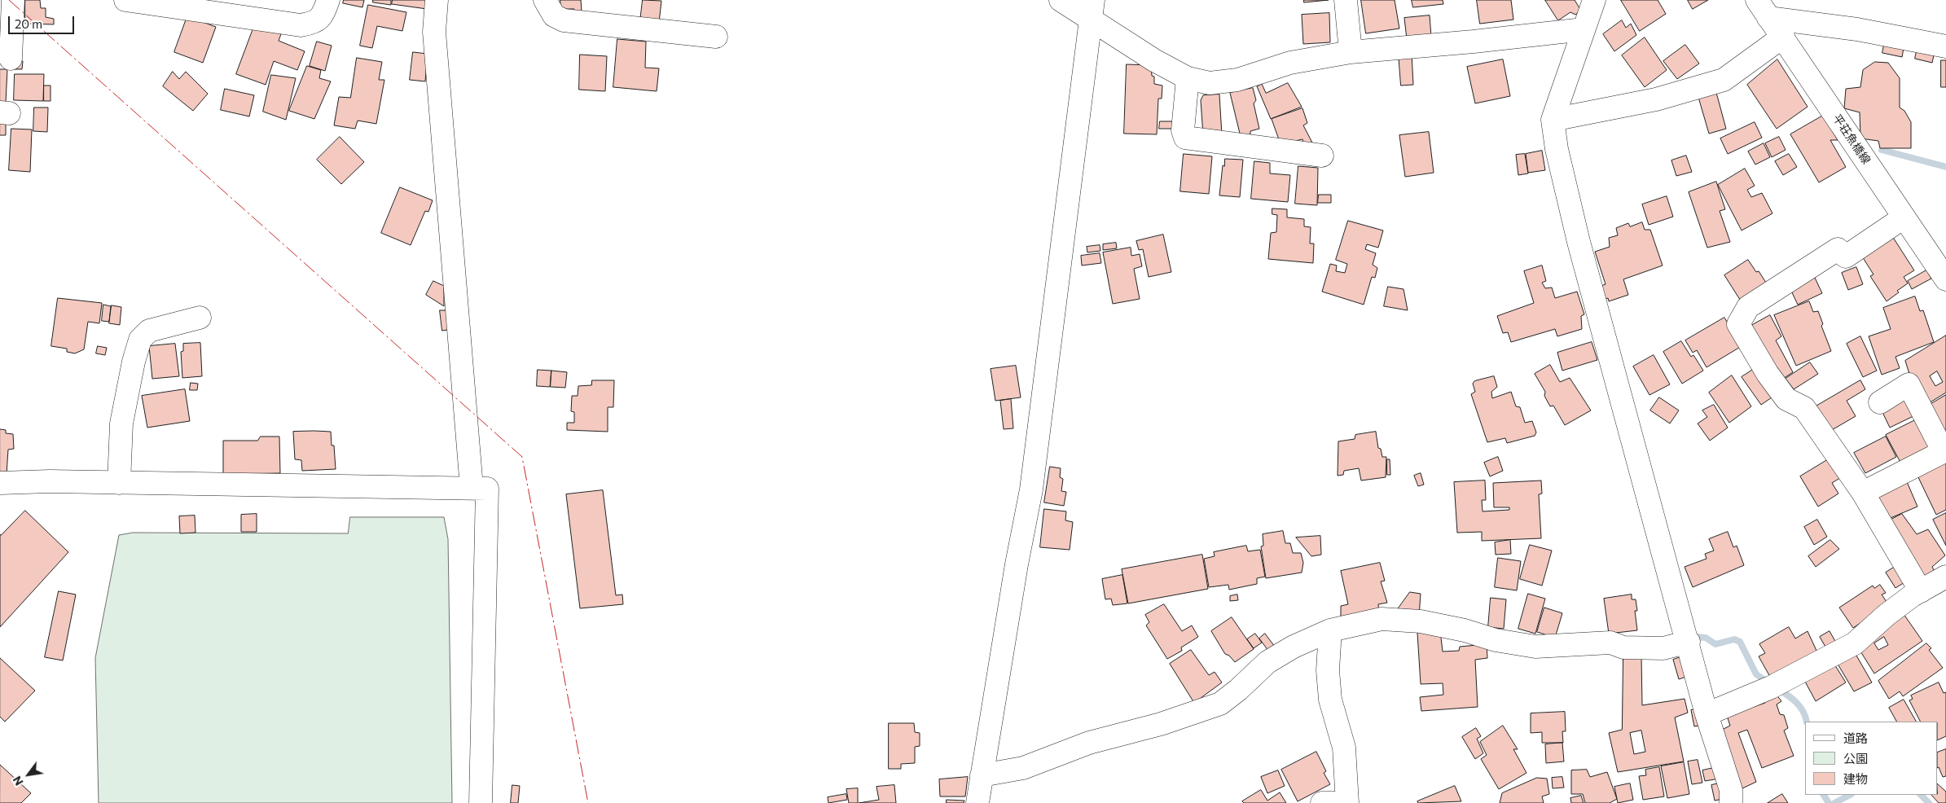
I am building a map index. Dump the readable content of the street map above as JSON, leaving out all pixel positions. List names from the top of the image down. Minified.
{"streets":{"street":["平荘魚橋線"]},"legend":["道路","公園","建物"],"scale_bar":"20 m","north":"bottom left"}
